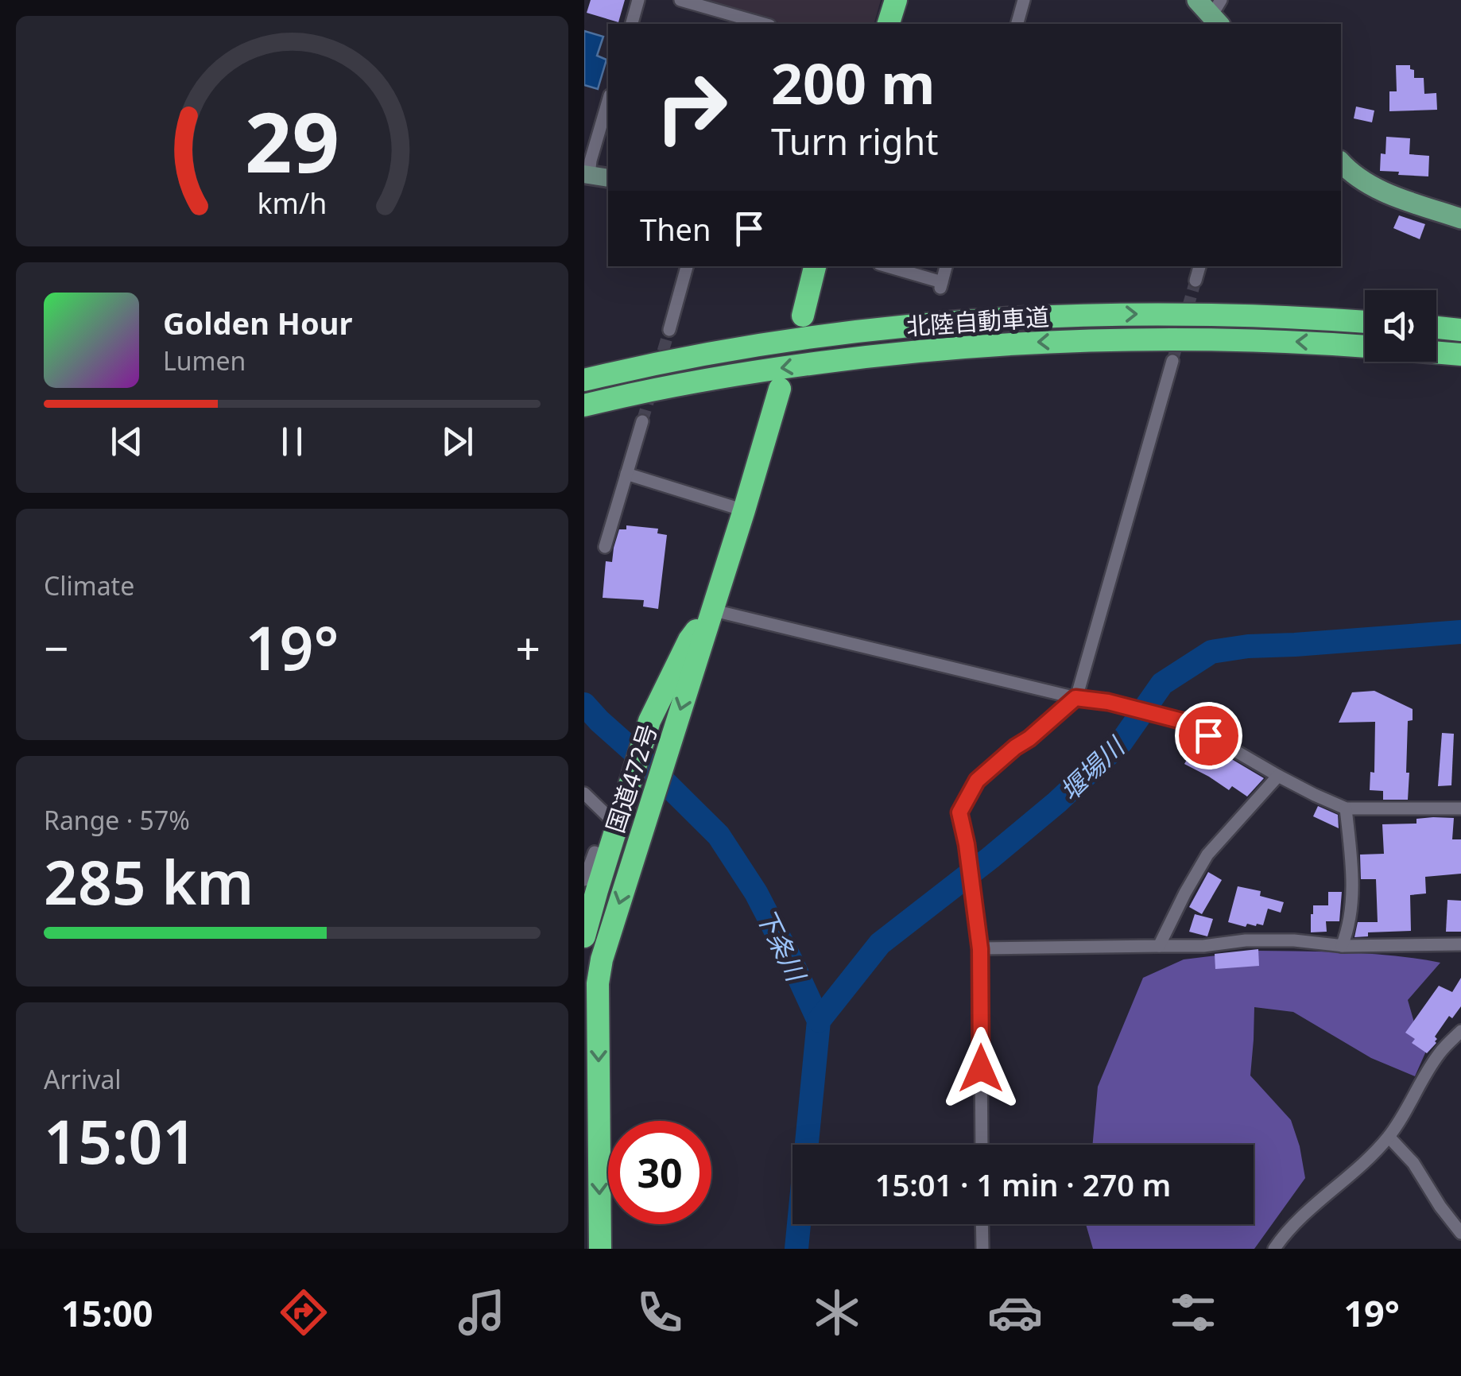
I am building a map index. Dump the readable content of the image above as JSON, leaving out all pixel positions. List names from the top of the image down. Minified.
{"streets":{"highway":["北陸自動車道","国道472号"]},"water":["堰場川","下条川"],"page":{"turn":["200 m","Turn right"],"then":"Then","song":["Golden Hour","Lumen"],"tile":["Climate",["Range · 57%","285 km"],["Arrival","15:01"]],"heat":["−","19°","+"],"limit":"30","trip":"15:01 · 1 min · 270 m","tabs":["15:00","19°"],"gauge":["29","km/h"]}}
